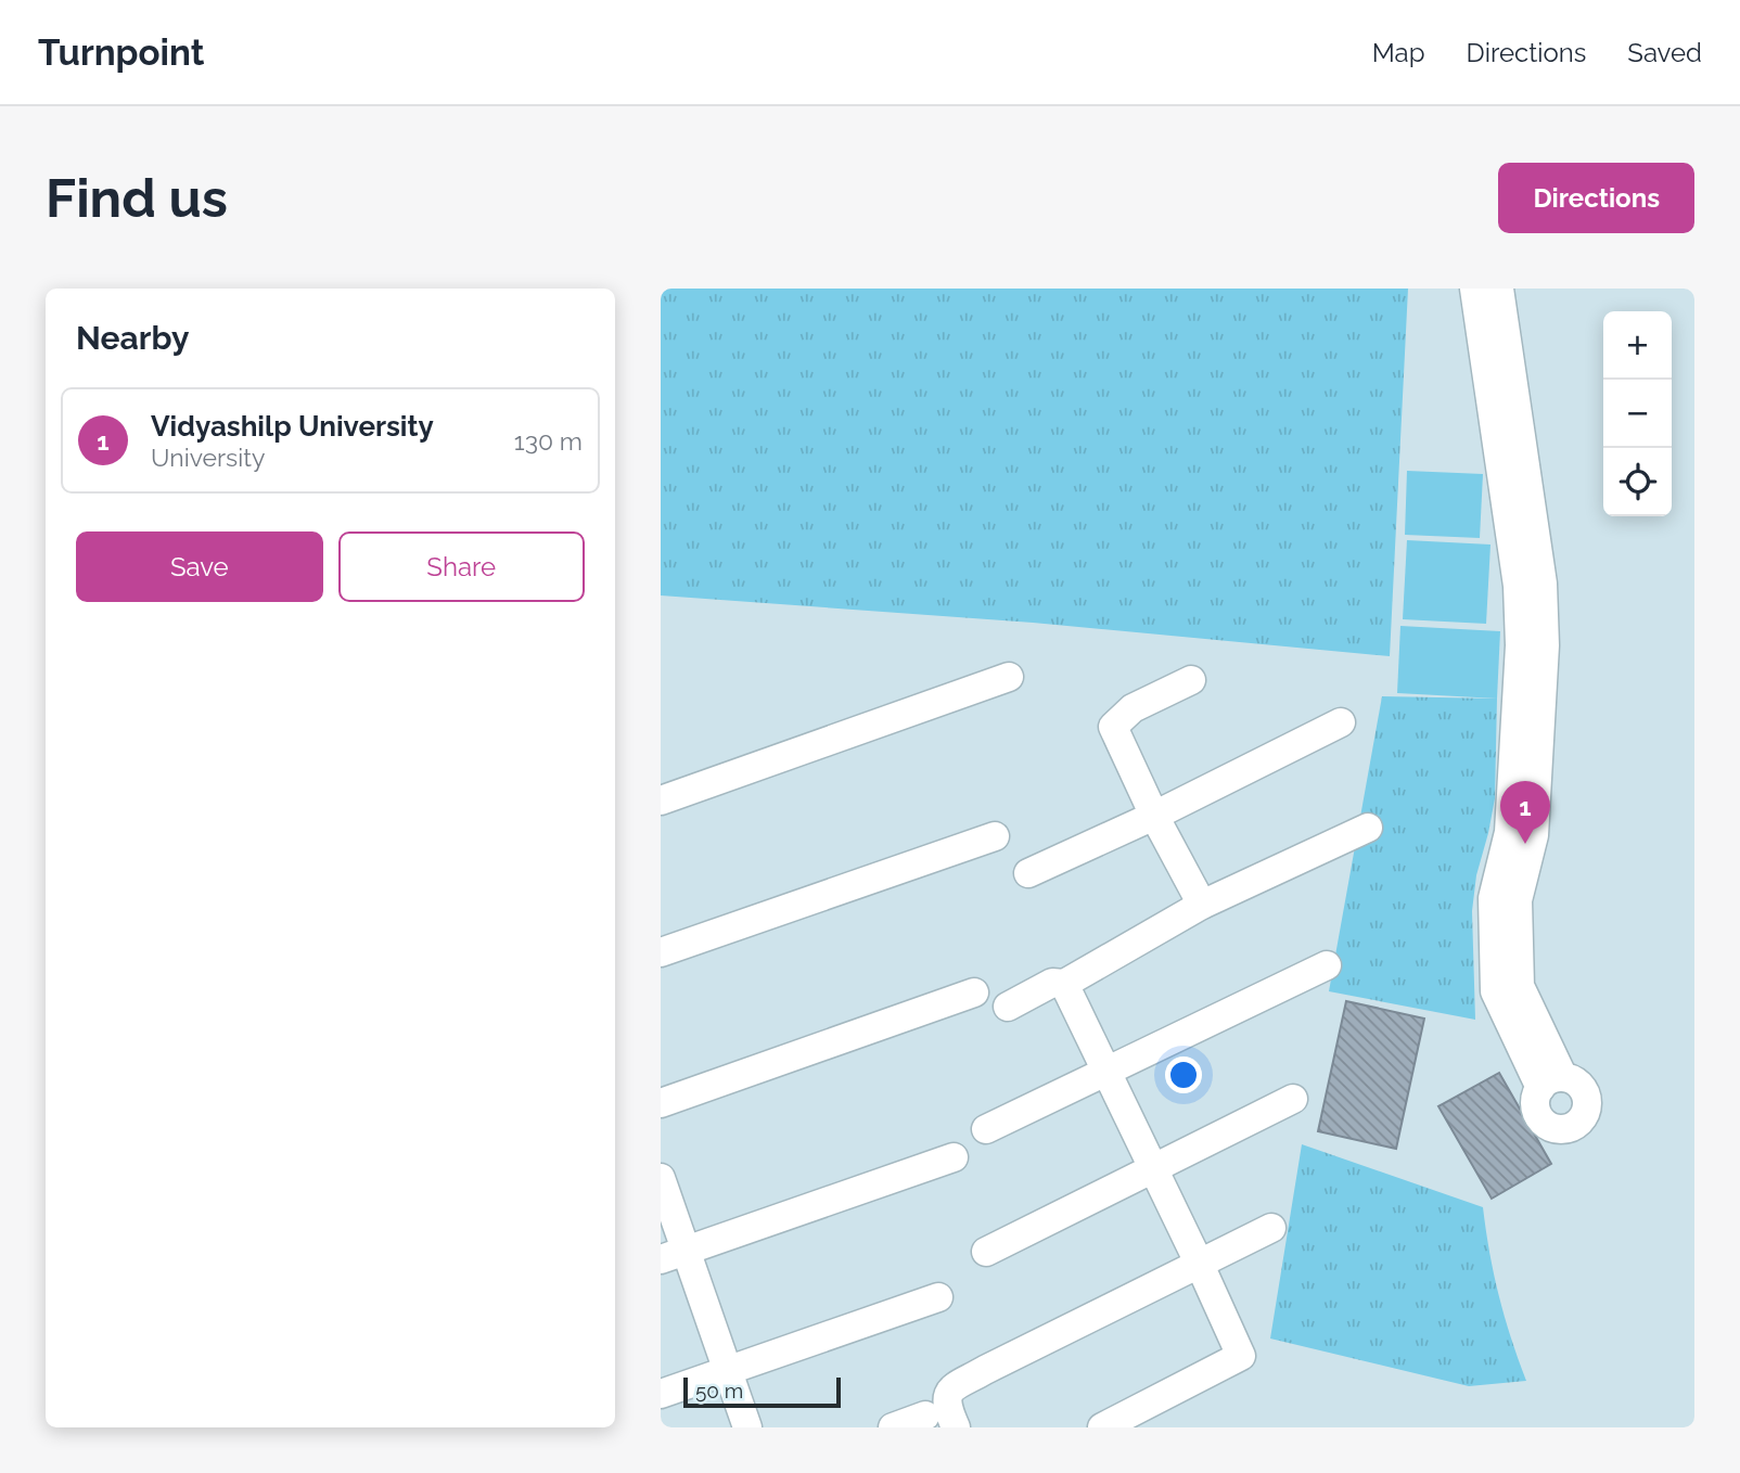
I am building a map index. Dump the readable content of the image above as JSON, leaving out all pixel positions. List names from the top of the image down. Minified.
{"scale_bar":"50 m","page":{"header":"Turnpoint","nav":["Map","Directions","Saved"],"buttons":["Directions",["Save","Share"]],"title":"Find us","heading":"Nearby","map_buttons":["+","−"],"list":[{"mark":"1","name":"Vidyashilp University","note":"University","value":"130 m"}],"pins":"1","scale":"50 m"}}
